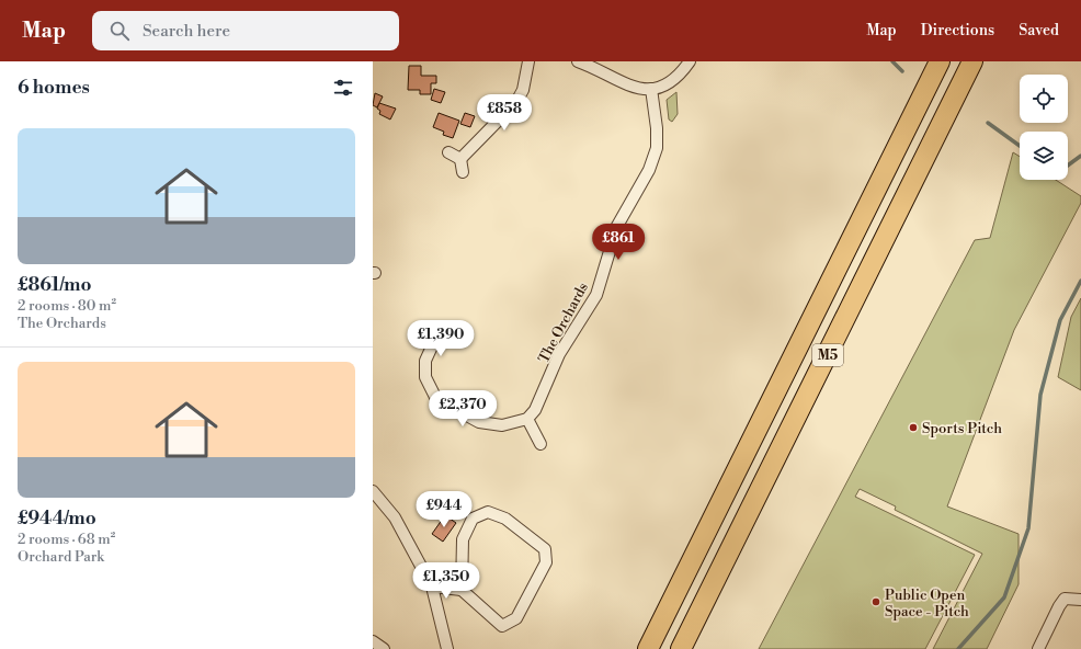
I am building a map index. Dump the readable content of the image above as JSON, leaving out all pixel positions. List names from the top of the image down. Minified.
{"streets":{"highway":["M5"],"street":["The Orchards"]},"places":["Sports Pitch","Public Open Space - Pitch"],"page":{"header":"Map","search":"Search here","nav":["Map","Directions","Saved"],"heading":"6 homes","price":["£858","£861","£1,390","£2,370","£944","£1,350"],"list":[{"name":"£861/mo","note":"2 rooms · 80 m² · The Orchards"},{"name":"£944/mo","note":"2 rooms · 68 m² · Orchard Park"}]}}
